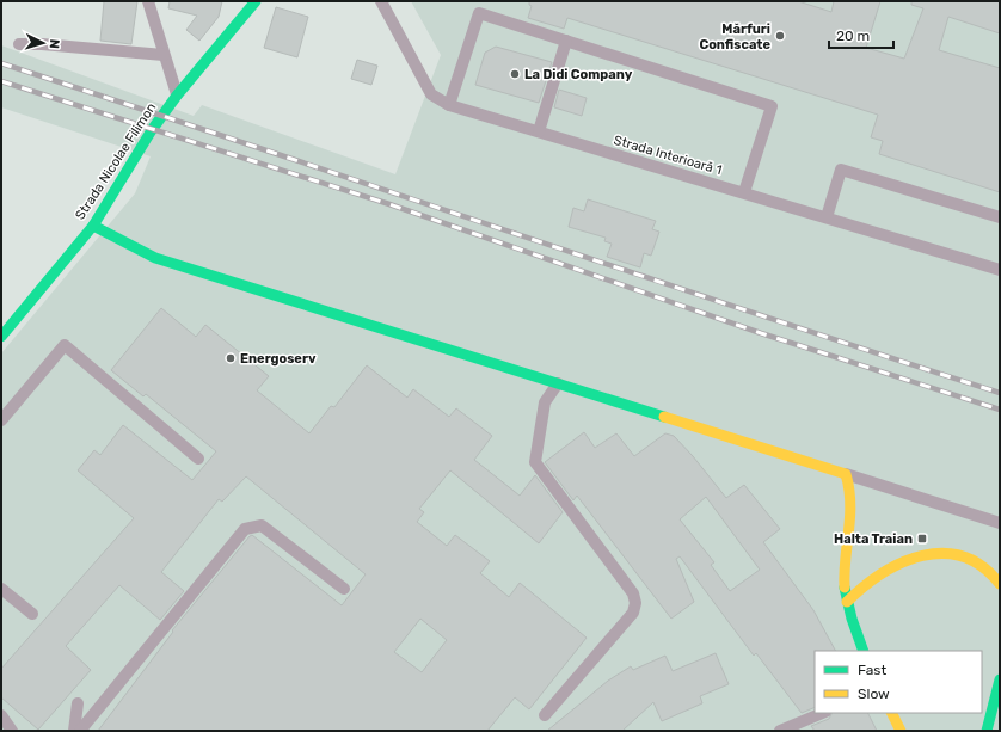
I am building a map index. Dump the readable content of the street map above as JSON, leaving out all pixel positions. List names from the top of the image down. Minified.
{"streets":{"street":["Strada Nicolae Filimon"],"lane":["Strada Interioară 1"]},"places":{"other":["Mărfuri Confiscate","La Didi Company","Energoserv"],"transit":["Halta Traian"]},"legend":["Fast","Slow"],"scale_bar":"20 m","north":"right"}
